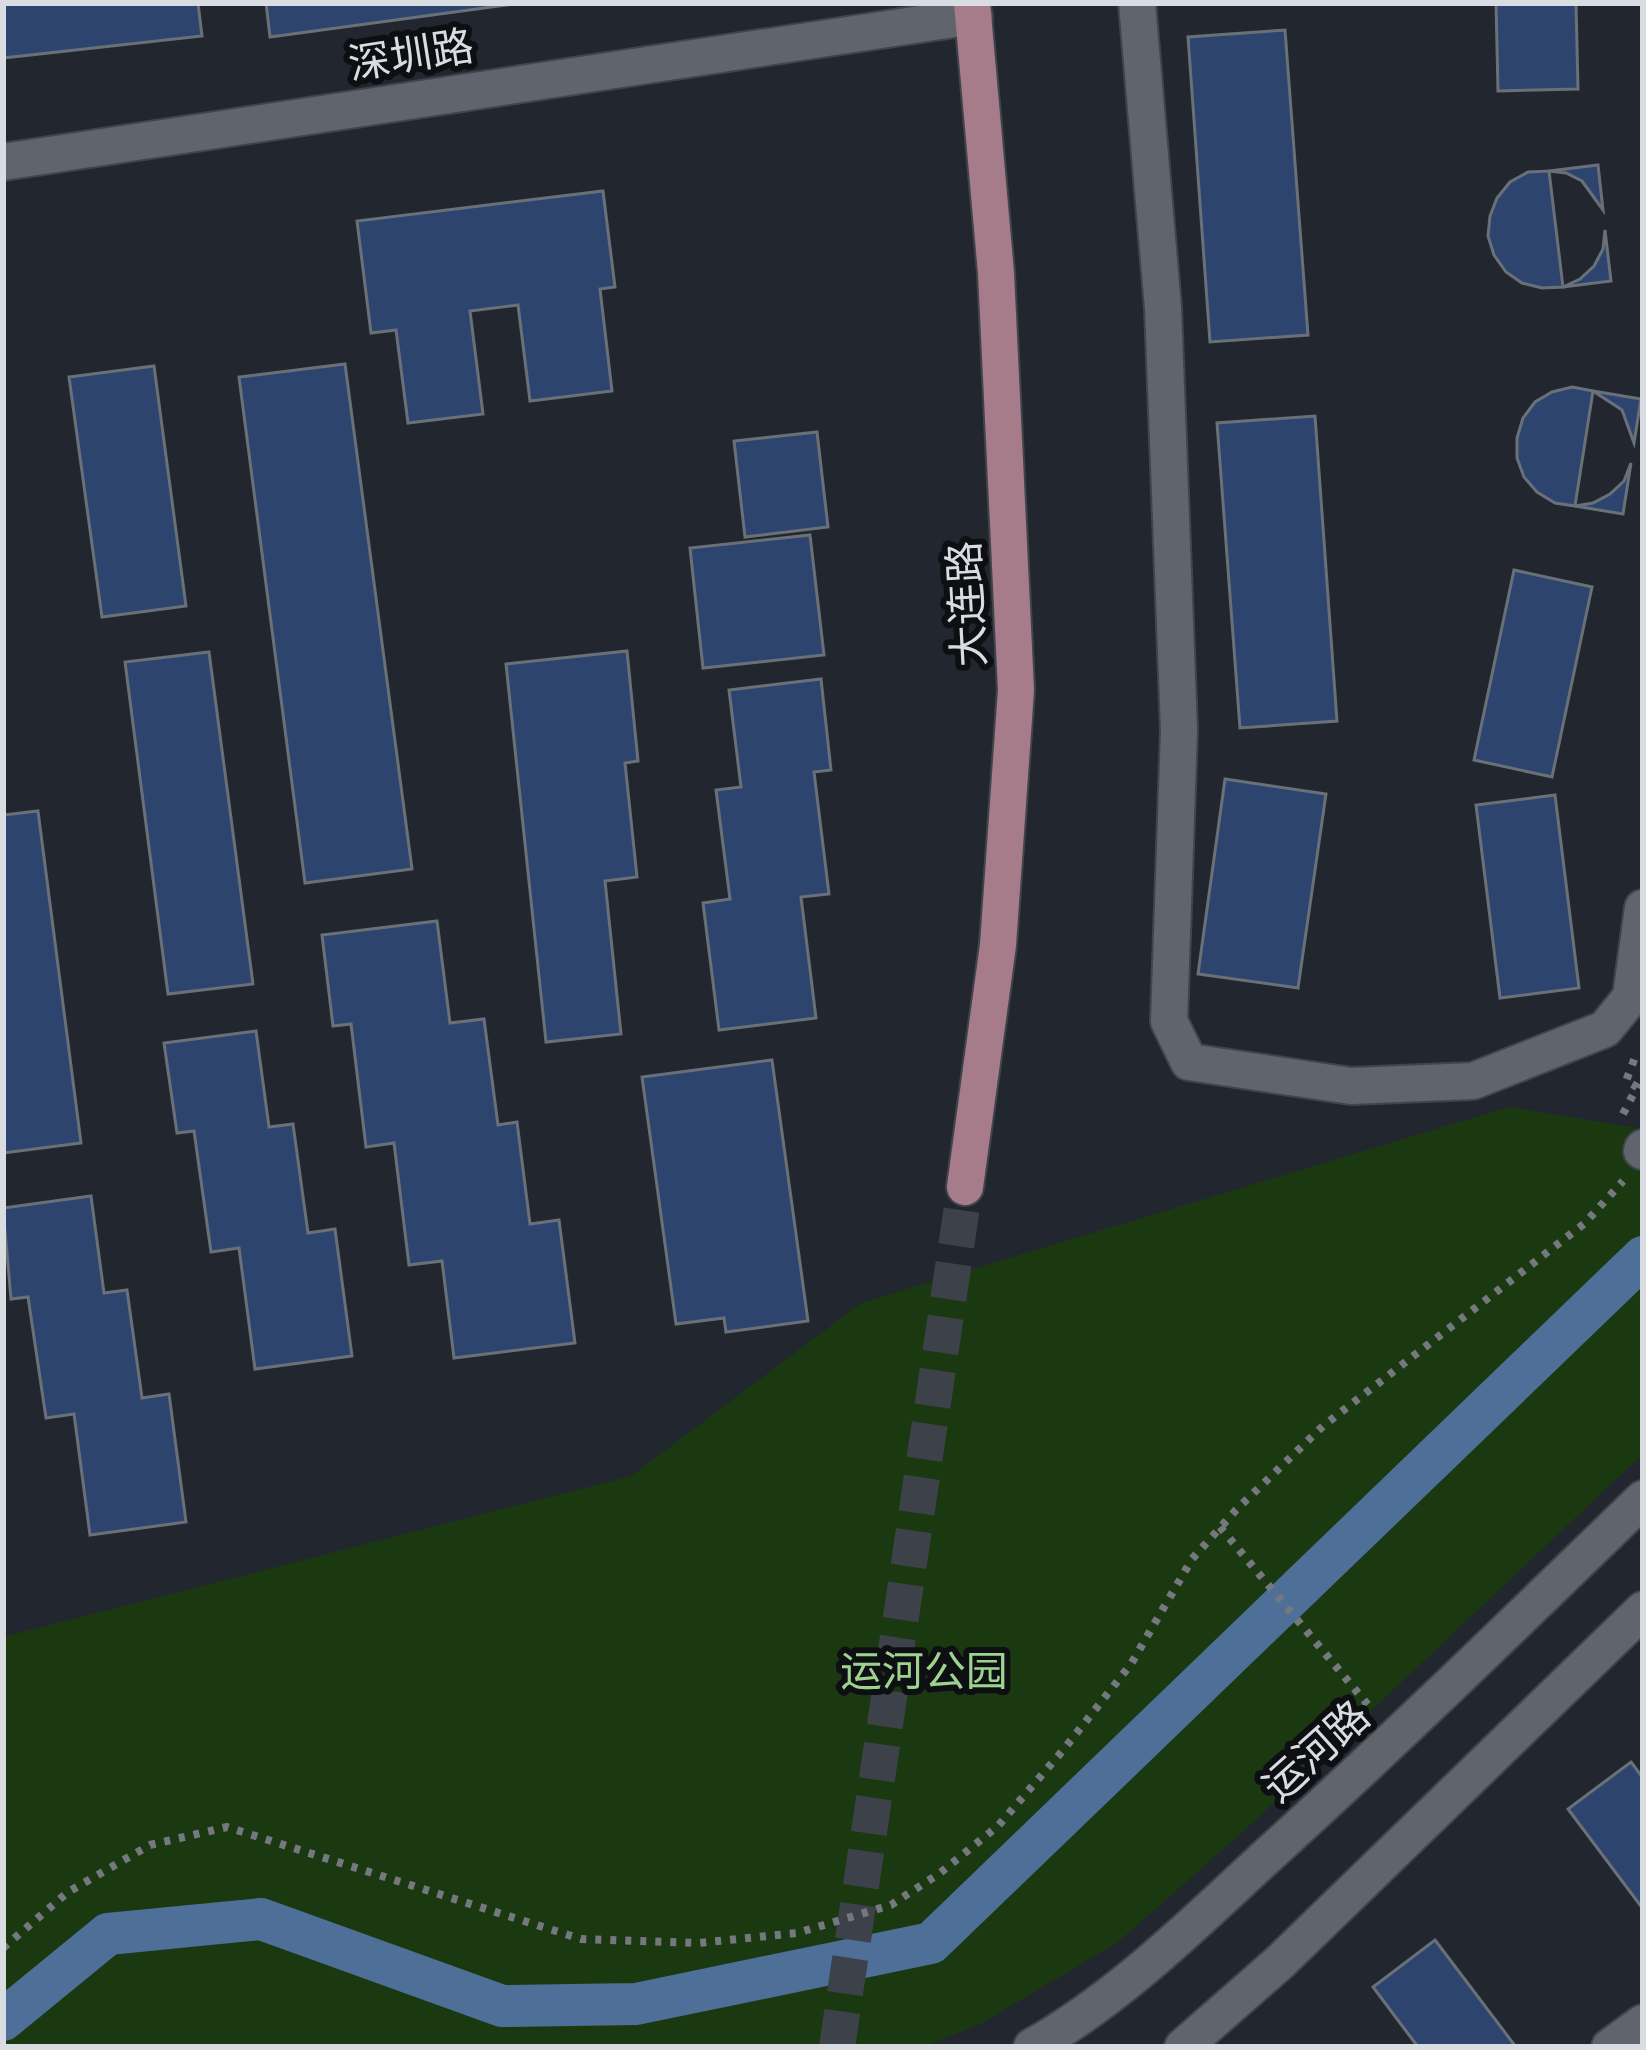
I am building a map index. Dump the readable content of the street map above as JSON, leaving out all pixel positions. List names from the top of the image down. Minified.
{"streets":{"main road":["大连路"],"street":["深圳路","运河路"]},"crossings":[["深圳路","大连路"]],"parks":["运河公园"]}
